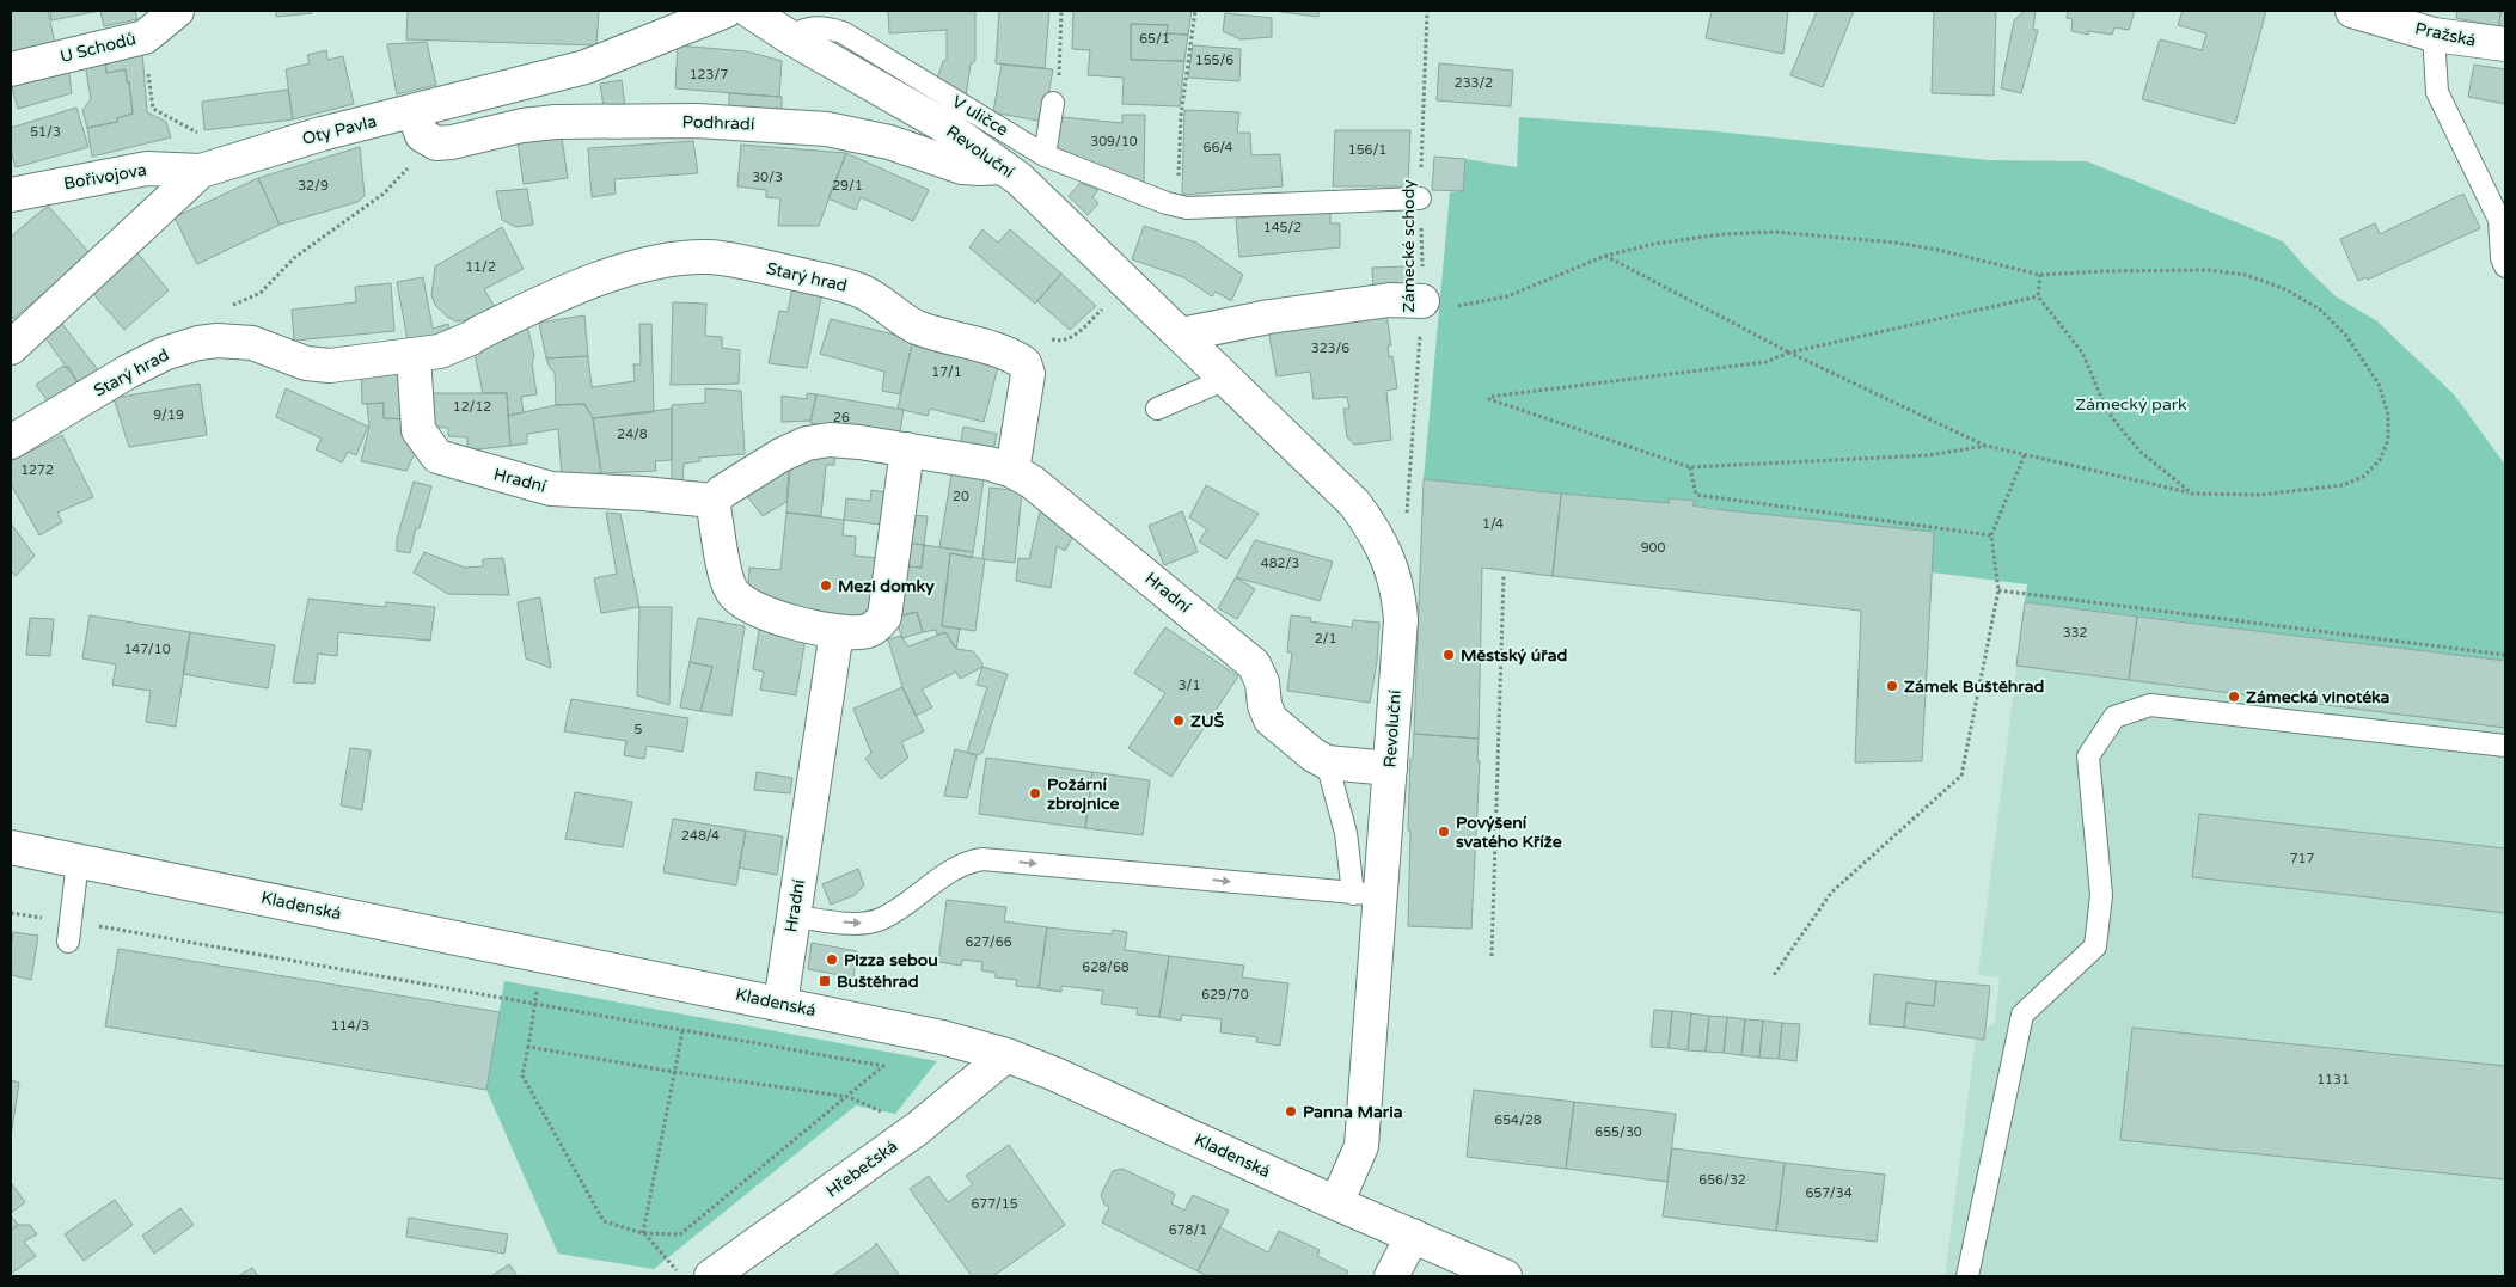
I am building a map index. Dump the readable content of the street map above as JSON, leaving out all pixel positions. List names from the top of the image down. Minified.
{"streets":{"street":["Pražská","U Schodů","Podhradí","Oty Pavla","Revoluční","Bořivojova","Starý hrad","Hradní","Kladenská","Hřebečská"],"lane":["V uličce"],"path":["Zámecké schody"]},"crossings":[["V uličce","Revoluční"],["V uličce","Zámecké schody"],["Podhradí","Revoluční"],["Oty Pavla","Bořivojova"],["Revoluční","Hradní"],["Revoluční","Kladenská"],["Starý hrad","Hradní"],["Hradní","Kladenská"],["Kladenská","Hřebečská"]],"parks":["Zámecký park"],"places":{"other":["Mezi domky","Městský úřad","Zámek Buštěhrad","Zámecká vinotéka","ZUŠ","Požární zbrojnice","Povýšení svatého Kříže","Pizza sebou","Panna Maria"],"transit":["Buštěhrad"]},"house_numbers":["65/1","155/6","123/7","233/2","51/3","309/10","66/4","156/1","30/3","32/9","29/1","145/2","11/2","323/6","17/1","12/12","9/19","26","24/8","1272","20","1/4","900","482/3","332","2/1","147/10","3/1","5","248/4","717","627/66","628/68","629/70","114/3","1131","654/28","655/30","656/32","657/34","677/15","678/1"]}
